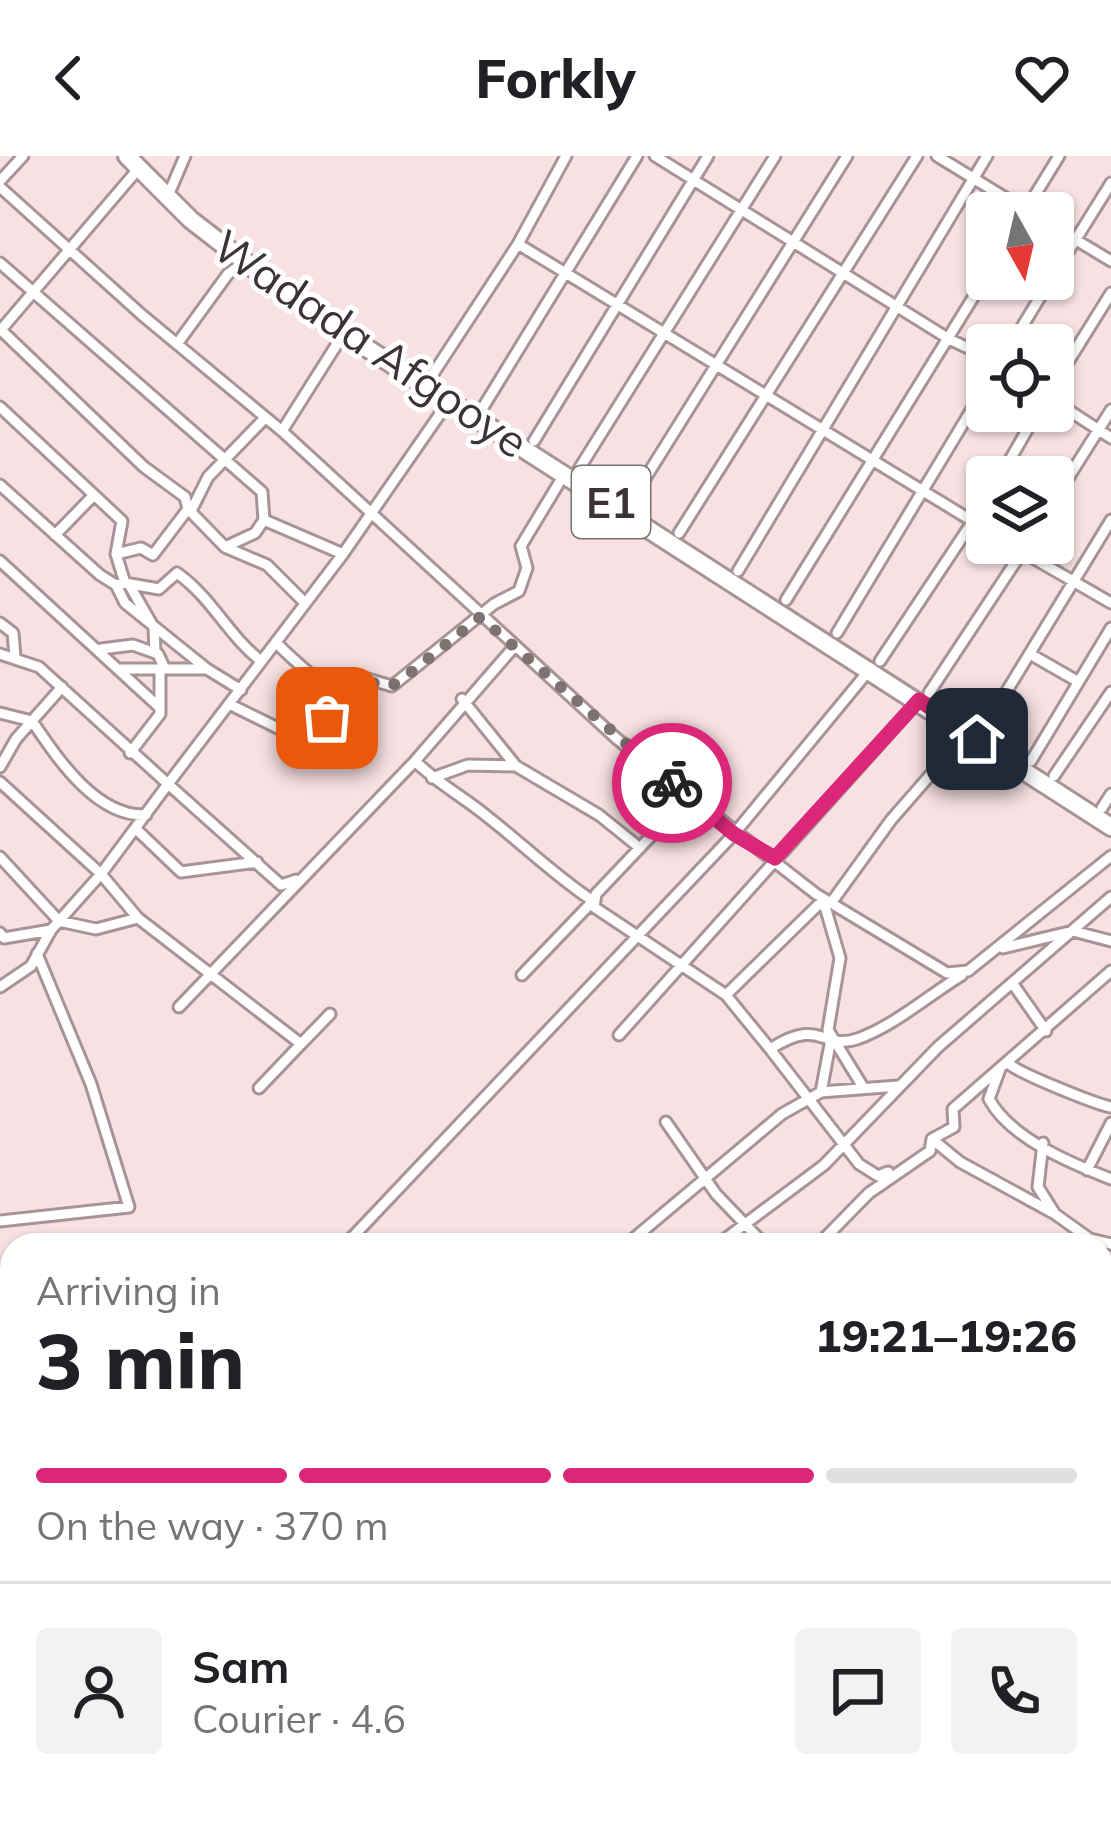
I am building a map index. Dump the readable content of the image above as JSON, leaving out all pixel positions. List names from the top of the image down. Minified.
{"streets":{"highway":["Wadada Afgooye","E1"]},"north":"bottom","page":{"header":"Forkly","heading":["3 min","Arriving in","19:21–19:26"],"panel":["Sam","Courier · 4.6"],"bar":"On the way · 370 m"}}
